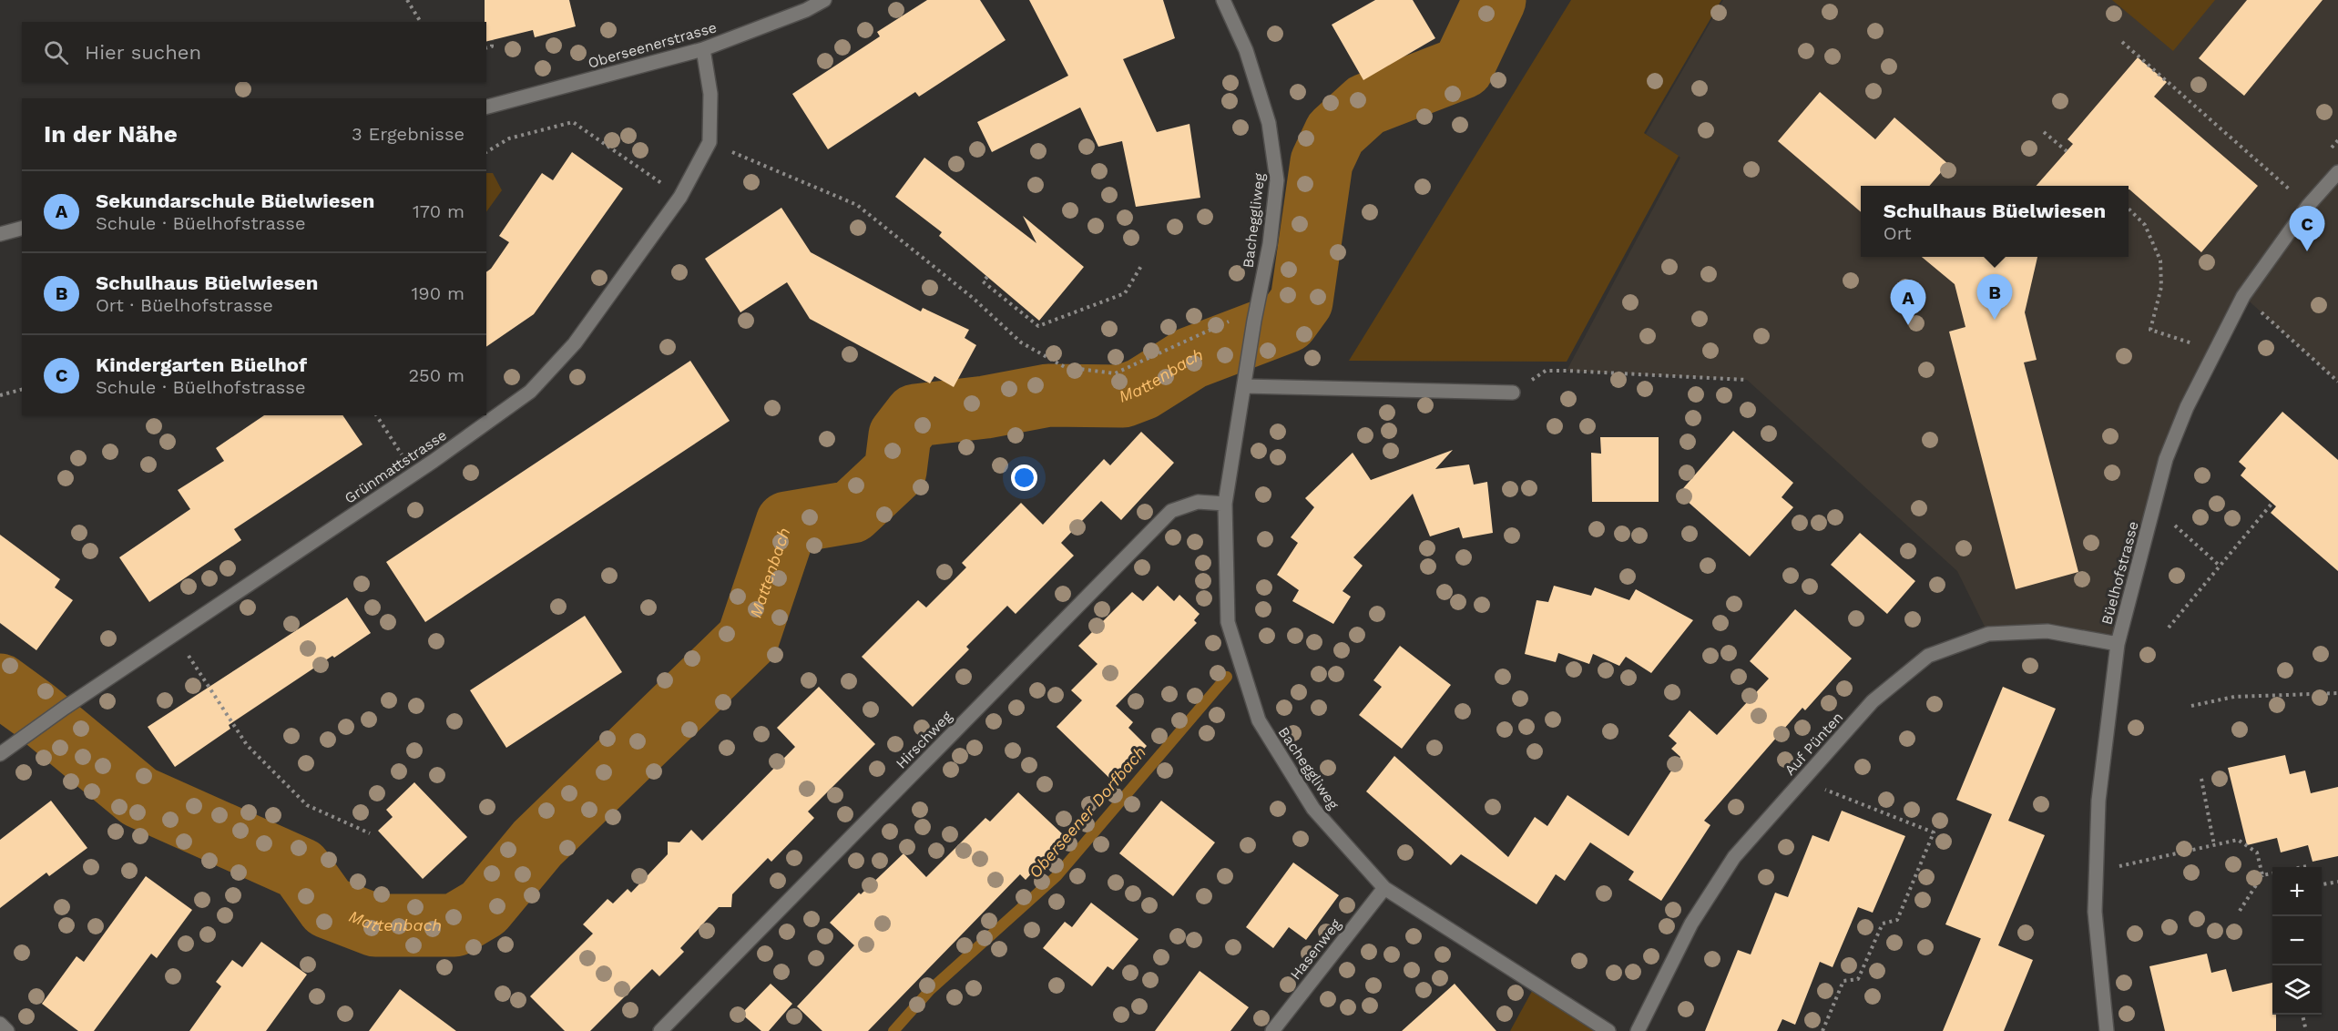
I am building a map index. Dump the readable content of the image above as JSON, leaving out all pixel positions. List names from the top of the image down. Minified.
{"streets":{"street":["Oberseenerstrasse","Bacheggliweg","Grünmattstrasse","Büelhofstrasse","Hirschweg","Auf Pünten","Hasenweg"]},"crossings":[["Oberseenerstrasse","Grünmattstrasse"],["Bacheggliweg","Hirschweg"],["Bacheggliweg","Hasenweg"],["Büelhofstrasse","Auf Pünten"]],"water":["Mattenbach","Oberseener Dorfbach"],"page":{"search":"Hier suchen","heading":["In der Nähe","3 Ergebnisse"],"list":[{"mark":"A","name":"Sekundarschule Büelwiesen","note":"Schule · Büelhofstrasse","value":"170 m"},{"mark":"B","name":"Schulhaus Büelwiesen","note":"Ort · Büelhofstrasse","value":"190 m"},{"mark":"C","name":"Kindergarten Büelhof","note":"Schule · Büelhofstrasse","value":"250 m"}],"popup":["Schulhaus Büelwiesen","Ort"],"pins":["C","B","A"],"map_buttons":["+","−"]}}
